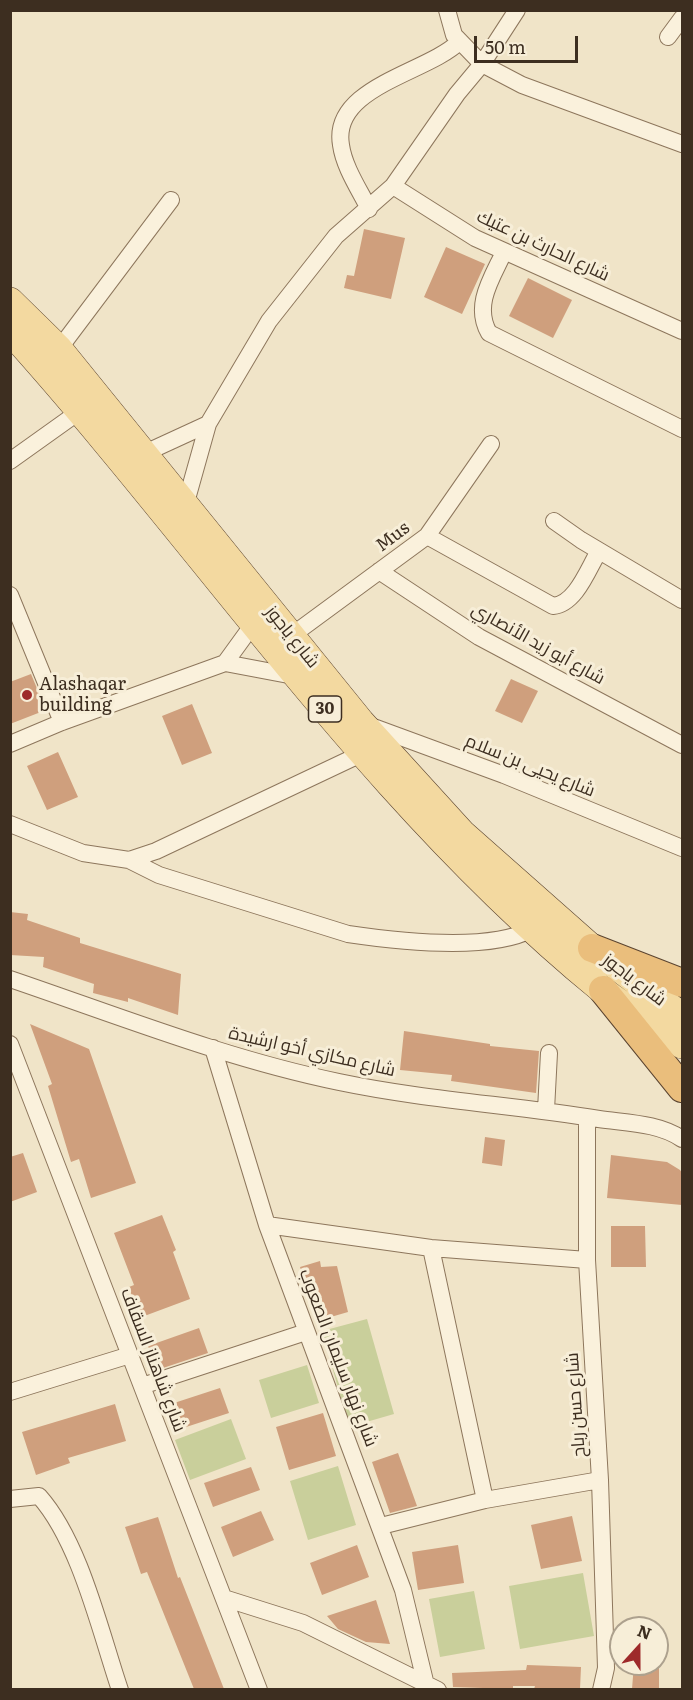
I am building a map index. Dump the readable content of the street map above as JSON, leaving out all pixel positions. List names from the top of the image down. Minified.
{"streets":{"main road":["شارع ياجوز","30"],"street":["شارع الحارث بن عتيك","Mus","شارع أبو زيد الأنصاري","شارع يحيى بن سلام","شارع مكازي أخو ارشيدة","شارع نهار سليمان الصعوب","شارع شاهناز السقاف","شارع حسن رباح"]},"crossings":[["Mus","شارع ياجوز"],["Mus","شارع أبو زيد الأنصاري"],["شارع ياجوز","شارع يحيى بن سلام"],["شارع مكازي أخو ارشيدة","شارع نهار سليمان الصعوب"],["شارع مكازي أخو ارشيدة","شارع حسن رباح"]],"places":["Alashaqar building"],"scale_bar":"50 m","north":"top"}
